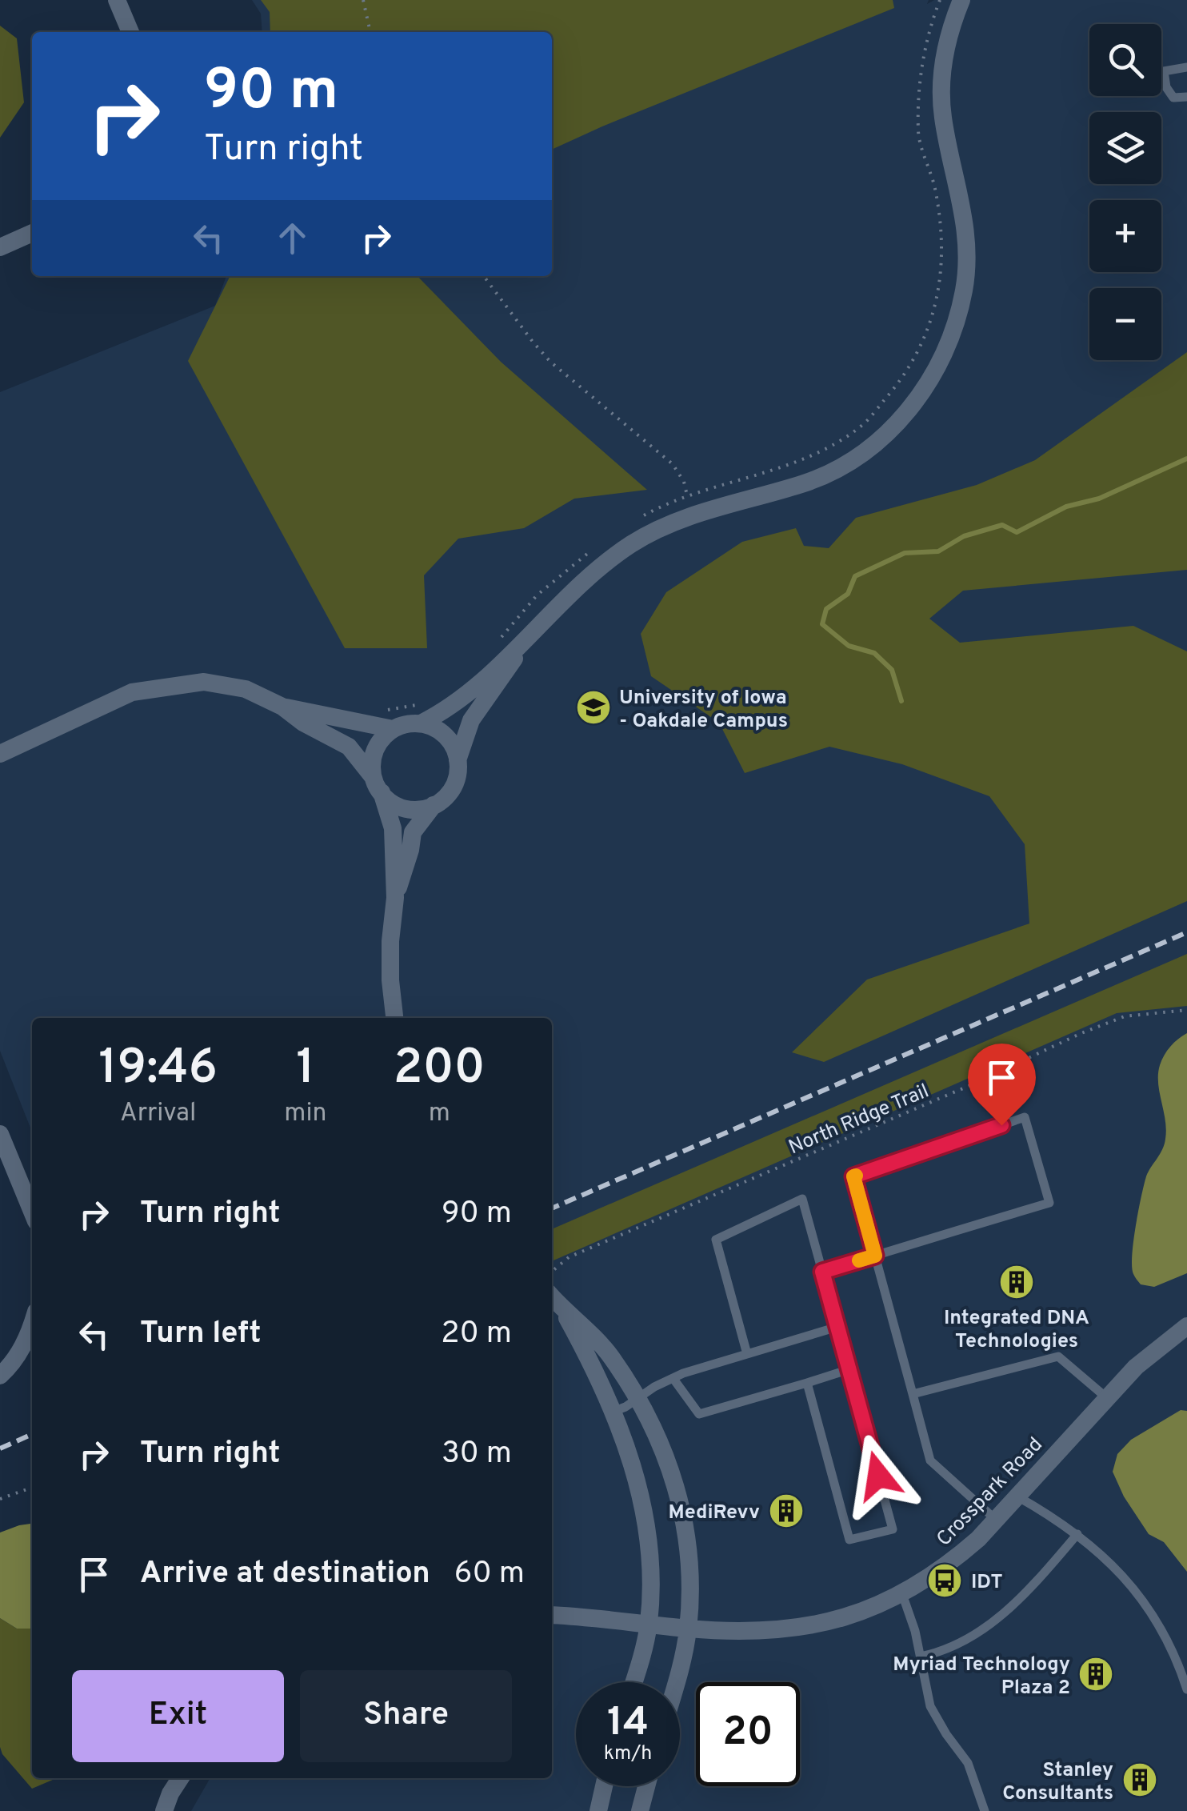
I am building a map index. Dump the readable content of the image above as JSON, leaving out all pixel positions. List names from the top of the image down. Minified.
{"streets":{"street":["Crosspark Road"],"path":["North Ridge Trail"]},"places":{"school or university":["University of Iowa - Oakdale Campus"],"building":["Integrated DNA Technologies","MediRevv","Myriad Technology Plaza 2","Stanley Consultants"],"bus stop":["IDT"]},"page":{"map_buttons":["+","−"],"turn":["90 m","Turn right"],"eta":["19:46","Arrival","1","min","200","m"],"list":[{"name":"Turn right","value":"90 m"},{"name":"Turn left","value":"20 m"},{"name":"Turn right","value":"30 m"},{"name":"Arrive at destination","value":"60 m"}],"buttons":["Exit","Share"],"speed":"14 km/h","limit":"20"}}
